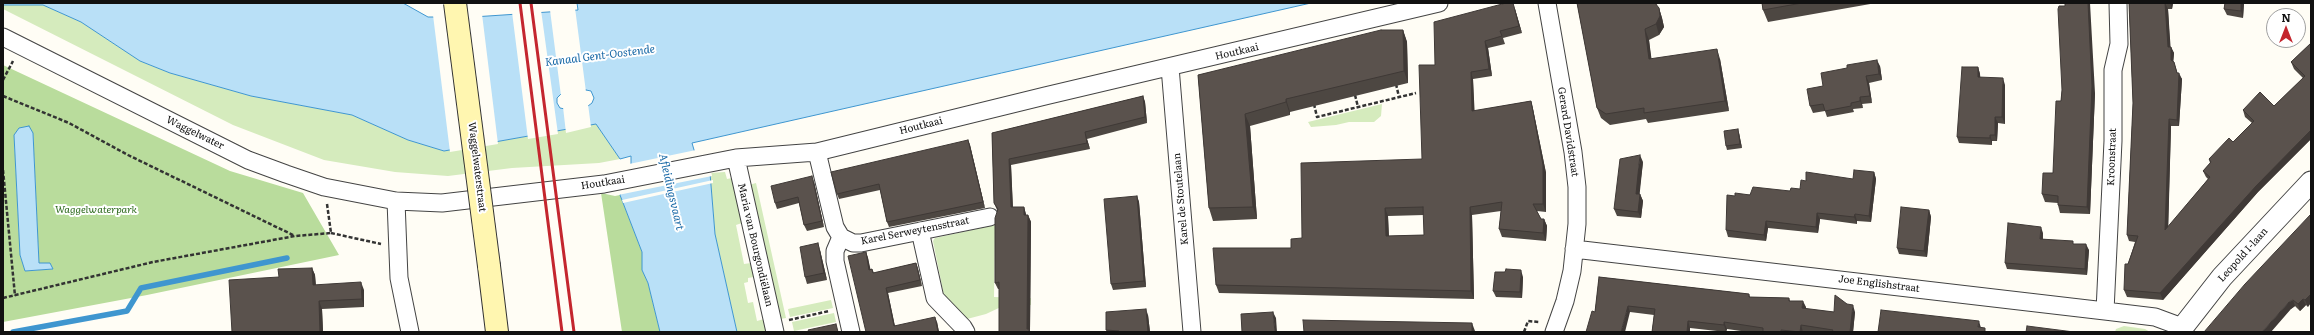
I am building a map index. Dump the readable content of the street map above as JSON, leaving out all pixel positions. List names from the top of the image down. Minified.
{"streets":{"main road":["Waggelwaterstraat"],"street":["Houtkaai","Gerard Davidstraat","Waggelwater","Kroonstraat","Karel de Stoutelaan","Karel Serweytensstraat","Maria van Bourgondiëlaan","Leopold I-laan","Joe Englishstraat"]},"crossings":[["Houtkaai","Waggelwater"],["Houtkaai","Karel de Stoutelaan"],["Houtkaai","Maria van Bourgondiëlaan"],["Gerard Davidstraat","Joe Englishstraat"],["Kroonstraat","Joe Englishstraat"],["Leopold I-laan","Joe Englishstraat"]],"water":["Kanaal Gent-Oostende","Afleidingsvaart"],"parks":["Waggelwaterpark"],"north":"top"}
